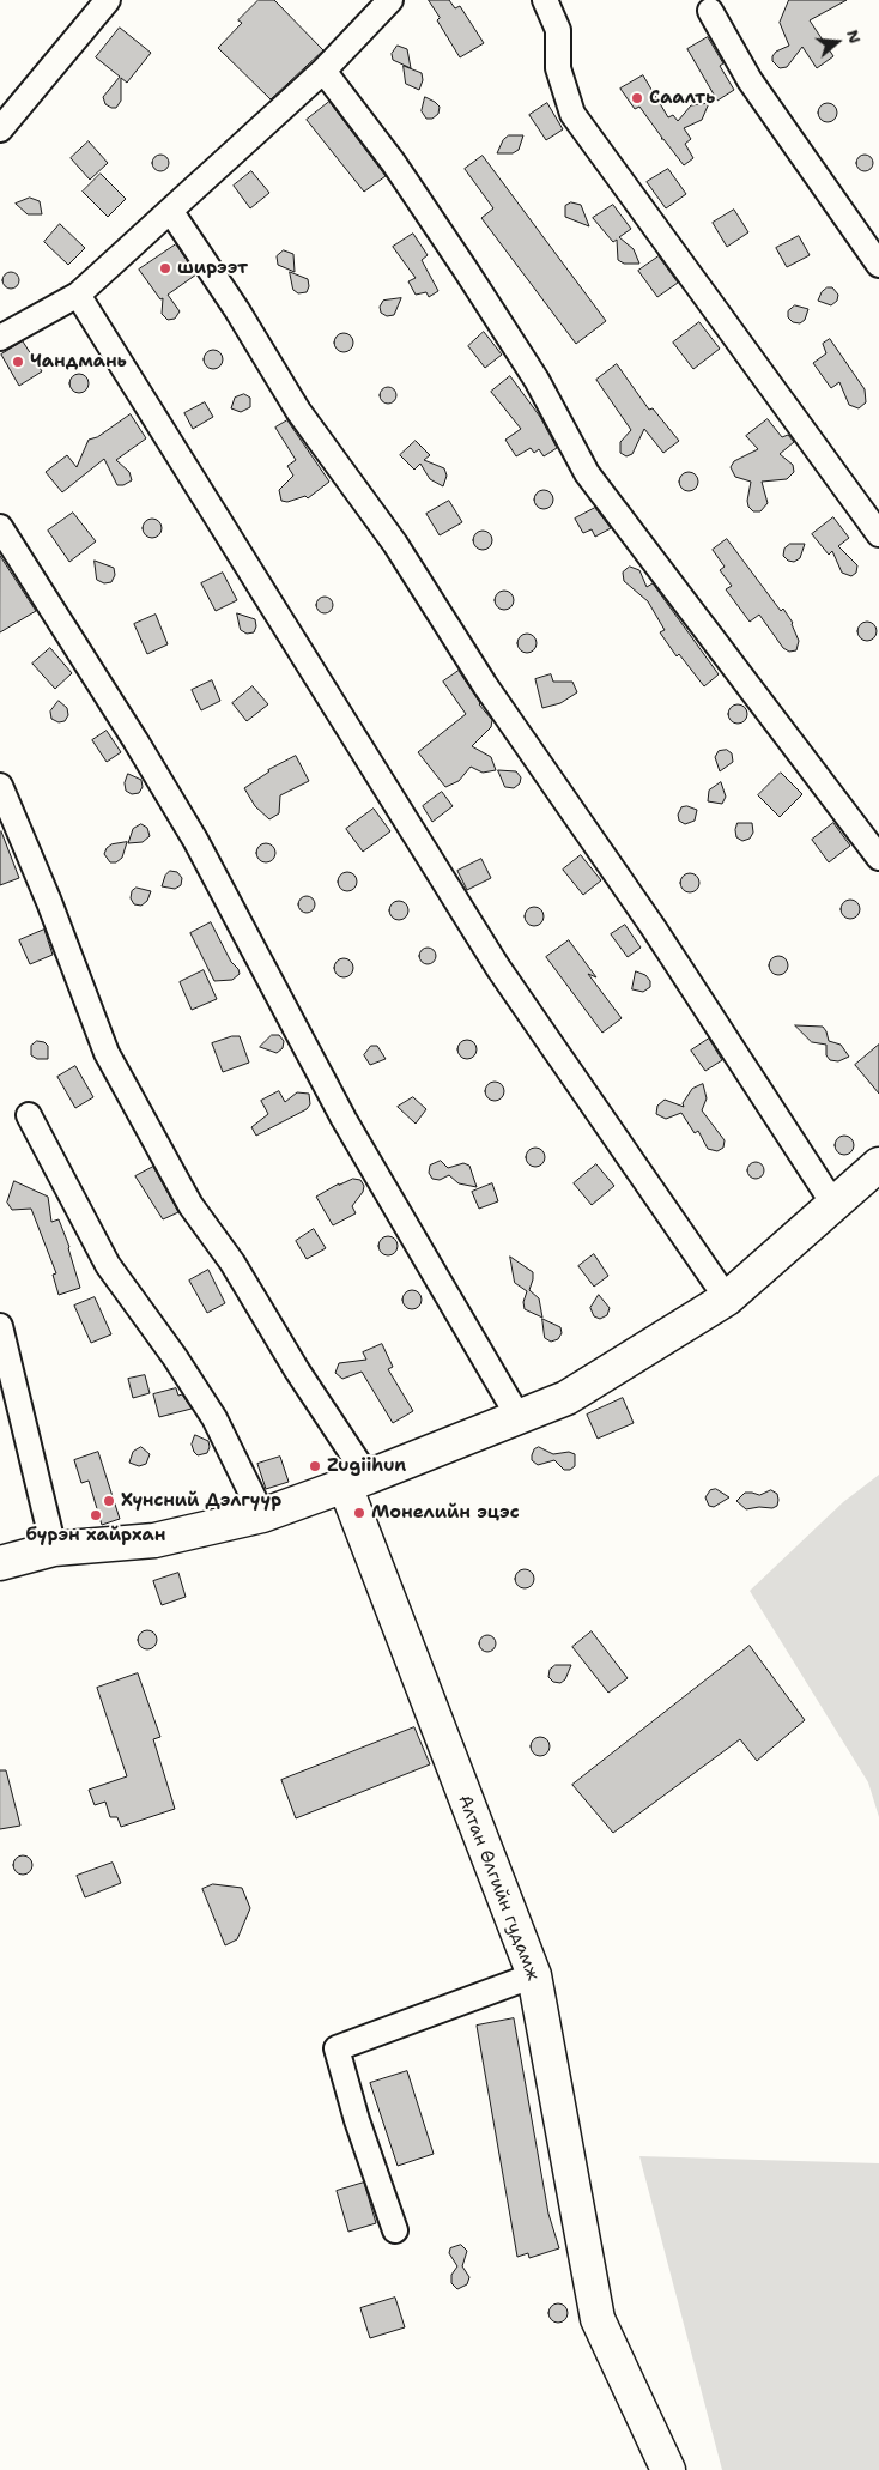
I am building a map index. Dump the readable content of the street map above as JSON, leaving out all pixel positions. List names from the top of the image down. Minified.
{"streets":{"main road":["Алтан Өлгийн гудамж"]},"places":["Саалть","ширээт","Чандмань","Zugiihun","Хүнсний Дэлгүүр","Монелийн эцэс","бүрэн хайрхан"],"north":"right"}
